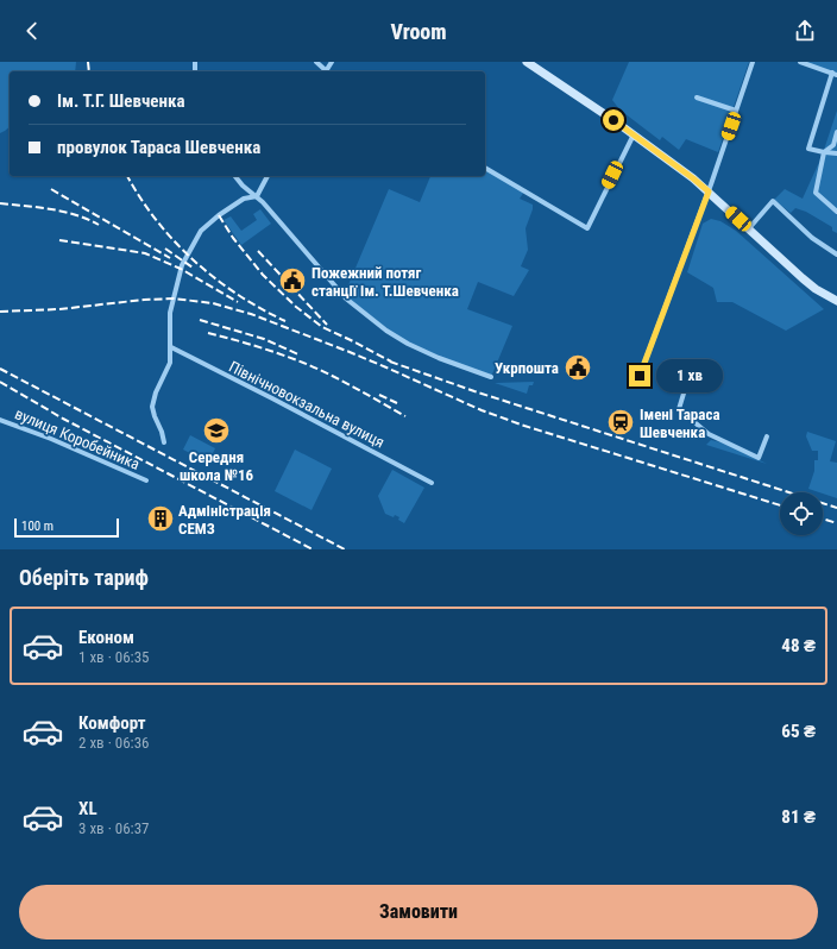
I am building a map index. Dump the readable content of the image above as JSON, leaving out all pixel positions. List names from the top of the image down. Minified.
{"streets":{"street":["Північновокзальна вулиця","вулиця Коробейника"]},"places":{"public building":["Пожежний потяг станції ім. Т.Шевченка","Укрпошта"],"station":["Імені Тараса Шевченка"],"school or university":["Середня школа №16"],"building":["Адміністрація СЕМЗ"]},"scale_bar":"100 m","page":{"header":"Vroom","banner":["Ім. Т.Г. Шевченка","провулок Тараса Шевченка"],"bubble":"1 хв","scale":"100 m","heading":"Оберіть тариф","list":[{"name":"Економ","note":"1 хв · 06:35","value":"48 ₴"},{"name":"Комфорт","note":"2 хв · 06:36","value":"65 ₴"},{"name":"XL","note":"3 хв · 06:37","value":"81 ₴"}],"buttons":"Замовити"}}
